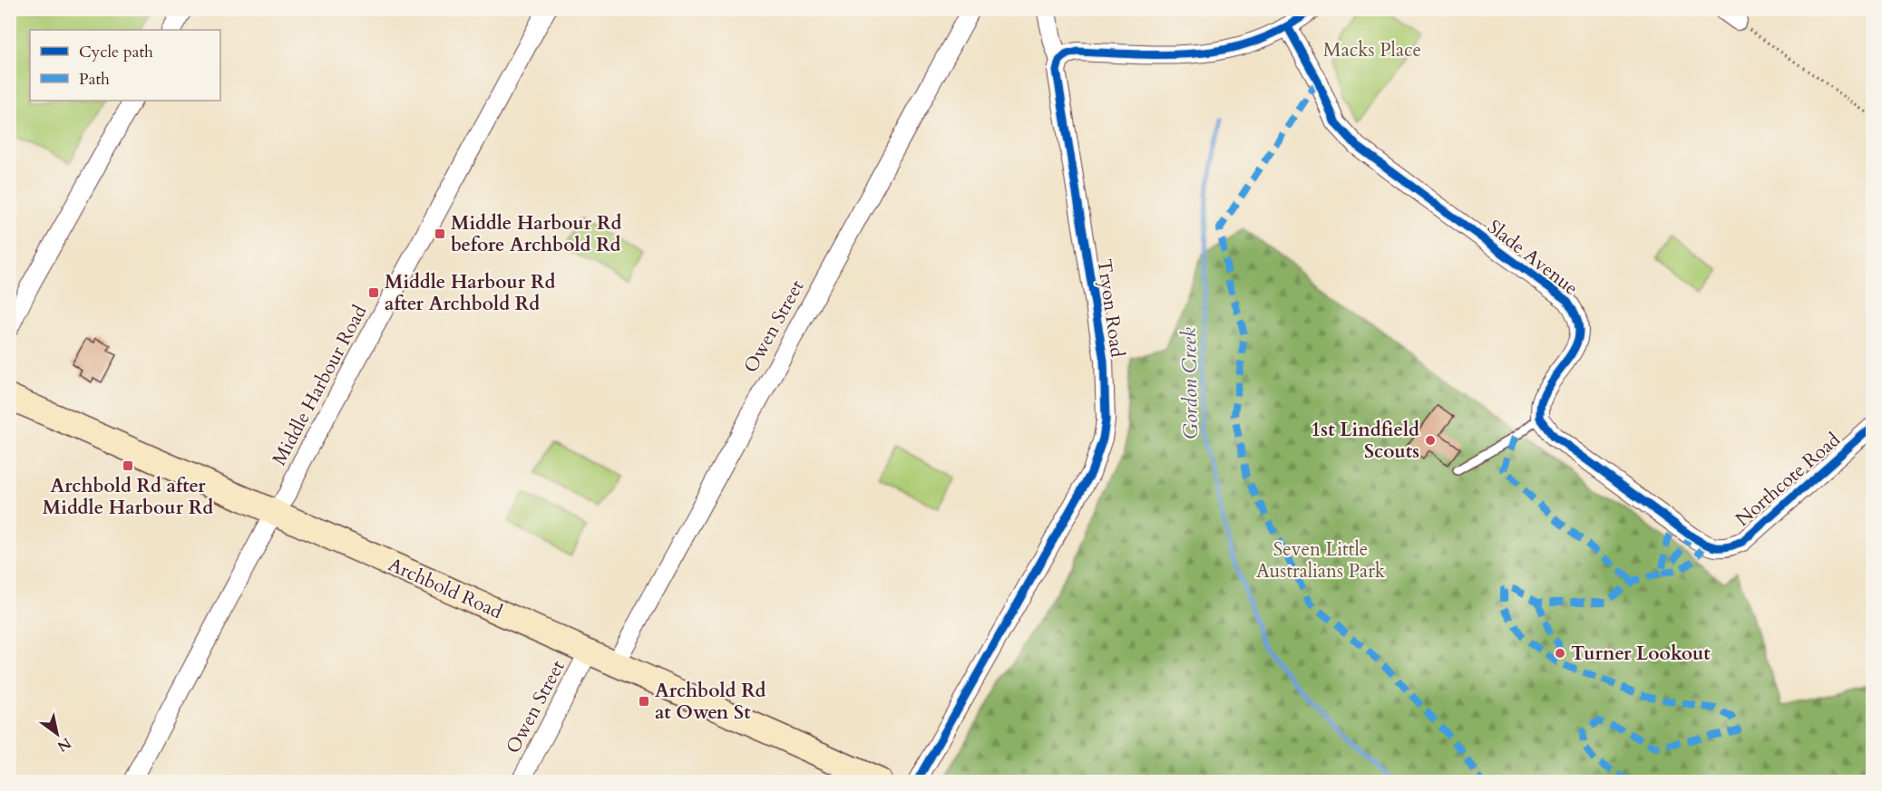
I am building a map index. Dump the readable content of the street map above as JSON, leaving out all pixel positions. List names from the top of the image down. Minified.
{"streets":{"main road":["Archbold Road"],"street":["Slade Avenue","Tryon Road","Owen Street","Middle Harbour Road","Northcote Road"]},"crossings":[["Slade Avenue","Northcote Road"],["Owen Street","Archbold Road"],["Middle Harbour Road","Archbold Road"]],"water":["Gordon Creek"],"parks":["Macks Place","Seven Little Australians Park"],"places":{"transit":["Middle Harbour Rd before Archbold Rd","Middle Harbour Rd after Archbold Rd","Archbold Rd after Middle Harbour Rd","Archbold Rd at Owen St"],"other":["1st Lindfield Scouts","Turner Lookout"]},"legend":["Cycle path","Path"],"north":"bottom right"}
